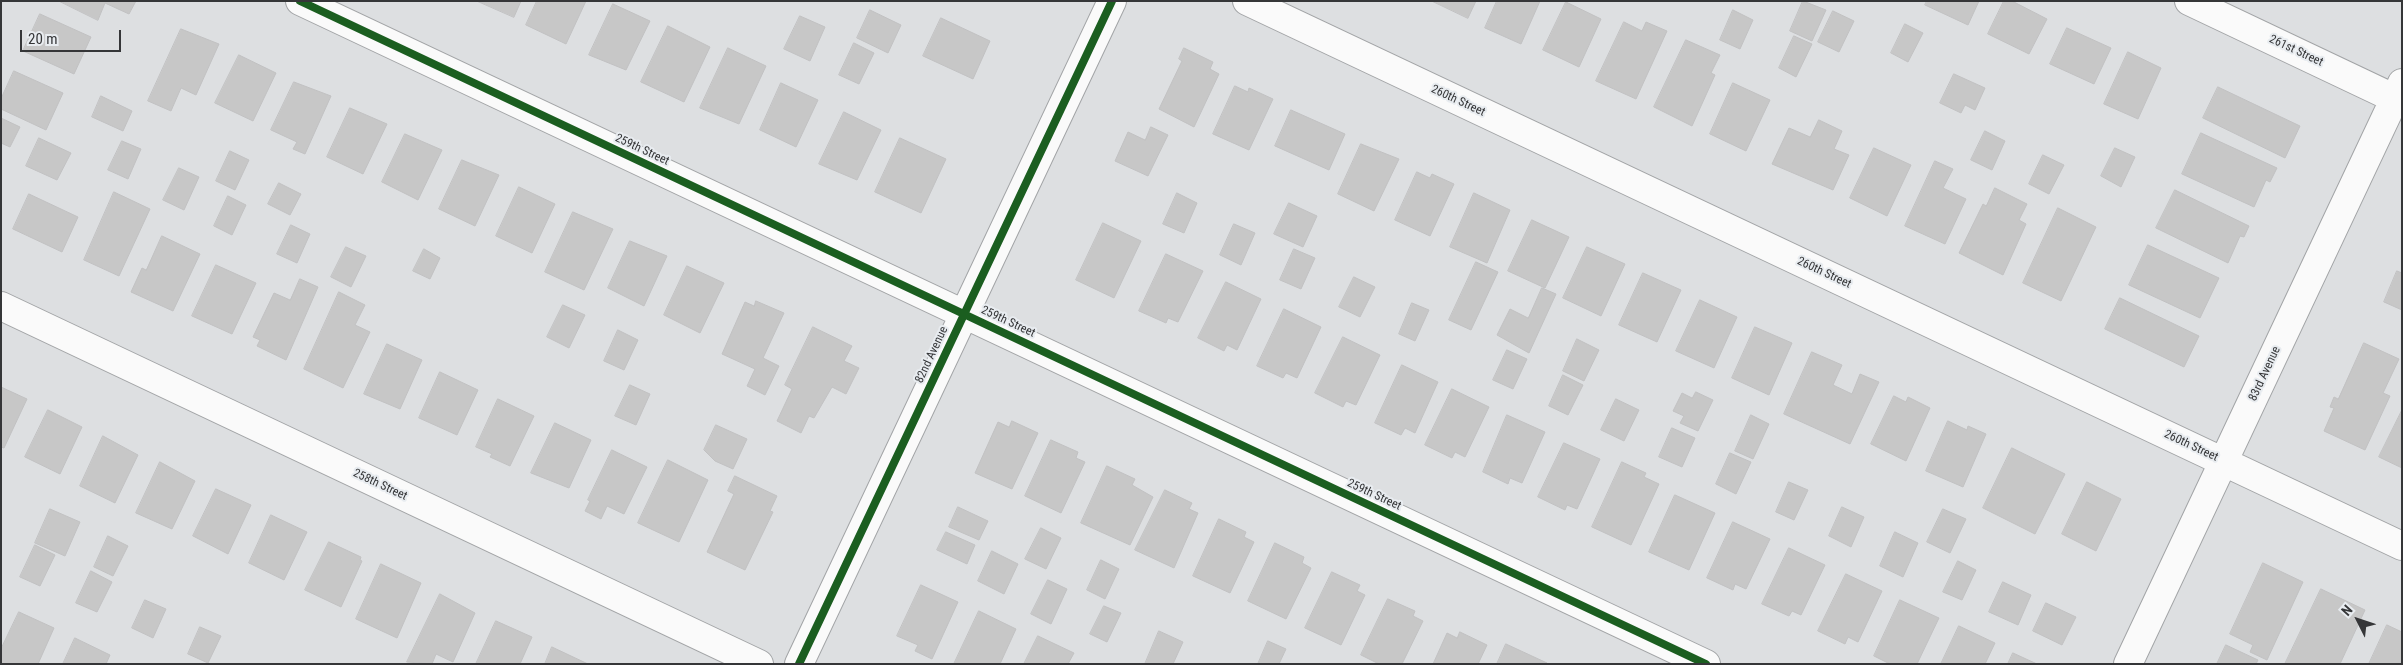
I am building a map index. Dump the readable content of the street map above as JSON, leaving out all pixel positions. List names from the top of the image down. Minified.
{"streets":{"street":["261st Street","260th Street","259th Street","82nd Avenue","83rd Avenue","258th Street"]},"crossings":[["261st Street","83rd Avenue"],["260th Street","83rd Avenue"],["259th Street","82nd Avenue"]],"scale_bar":"20 m","north":"top left"}
